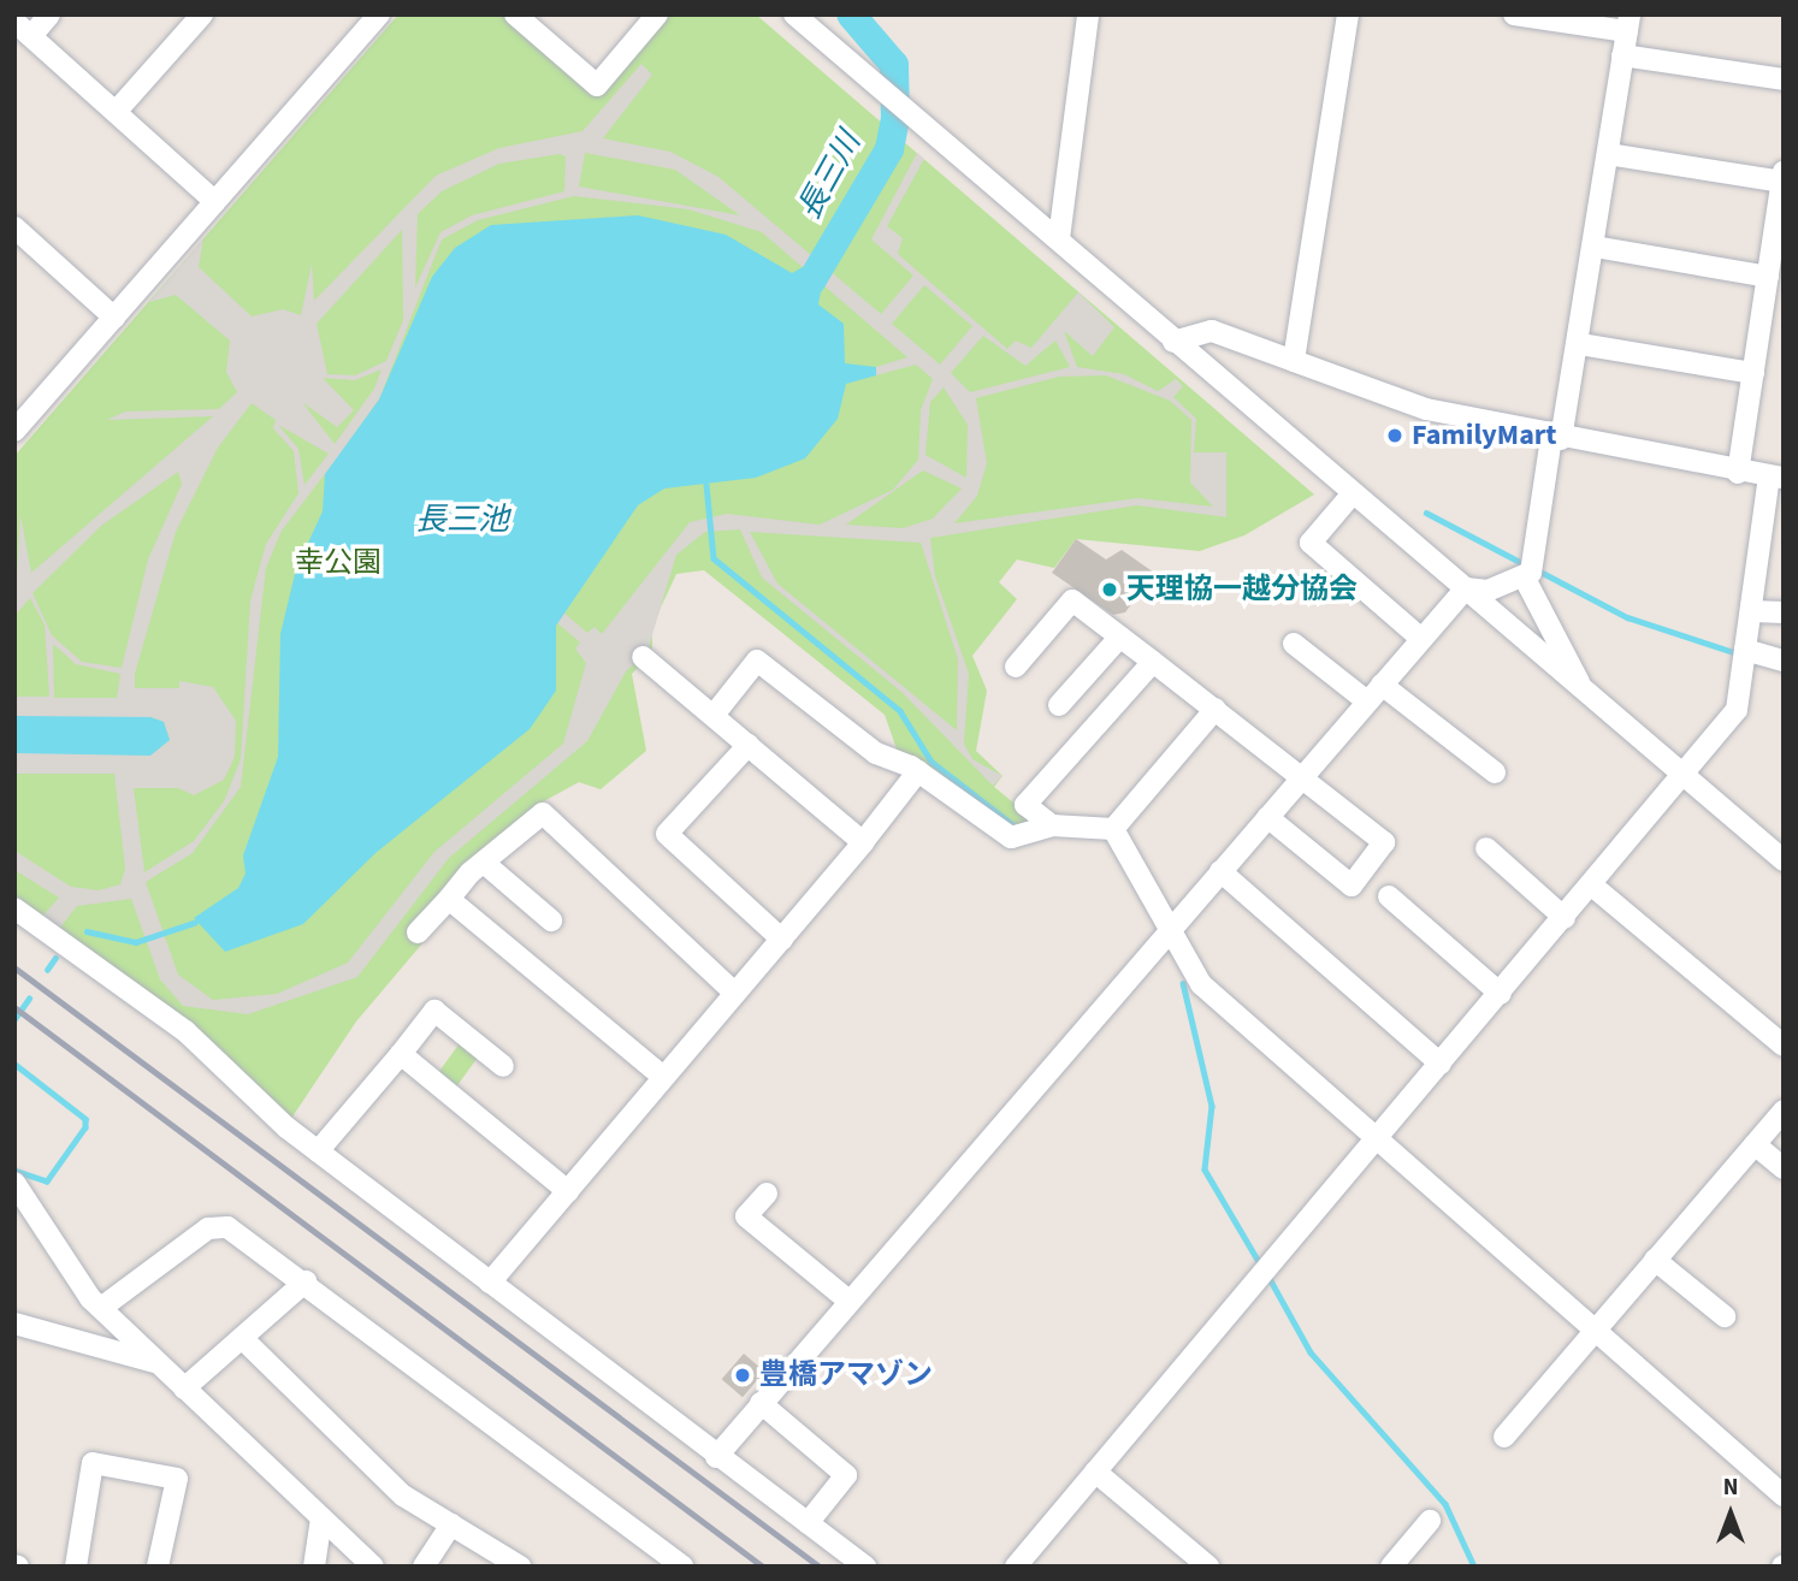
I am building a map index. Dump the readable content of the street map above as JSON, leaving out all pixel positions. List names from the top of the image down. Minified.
{"water":["長三川","長三池"],"parks":["幸公園"],"places":["FamilyMart","天理協一越分協会","豊橋アマゾン"],"north":"top"}
